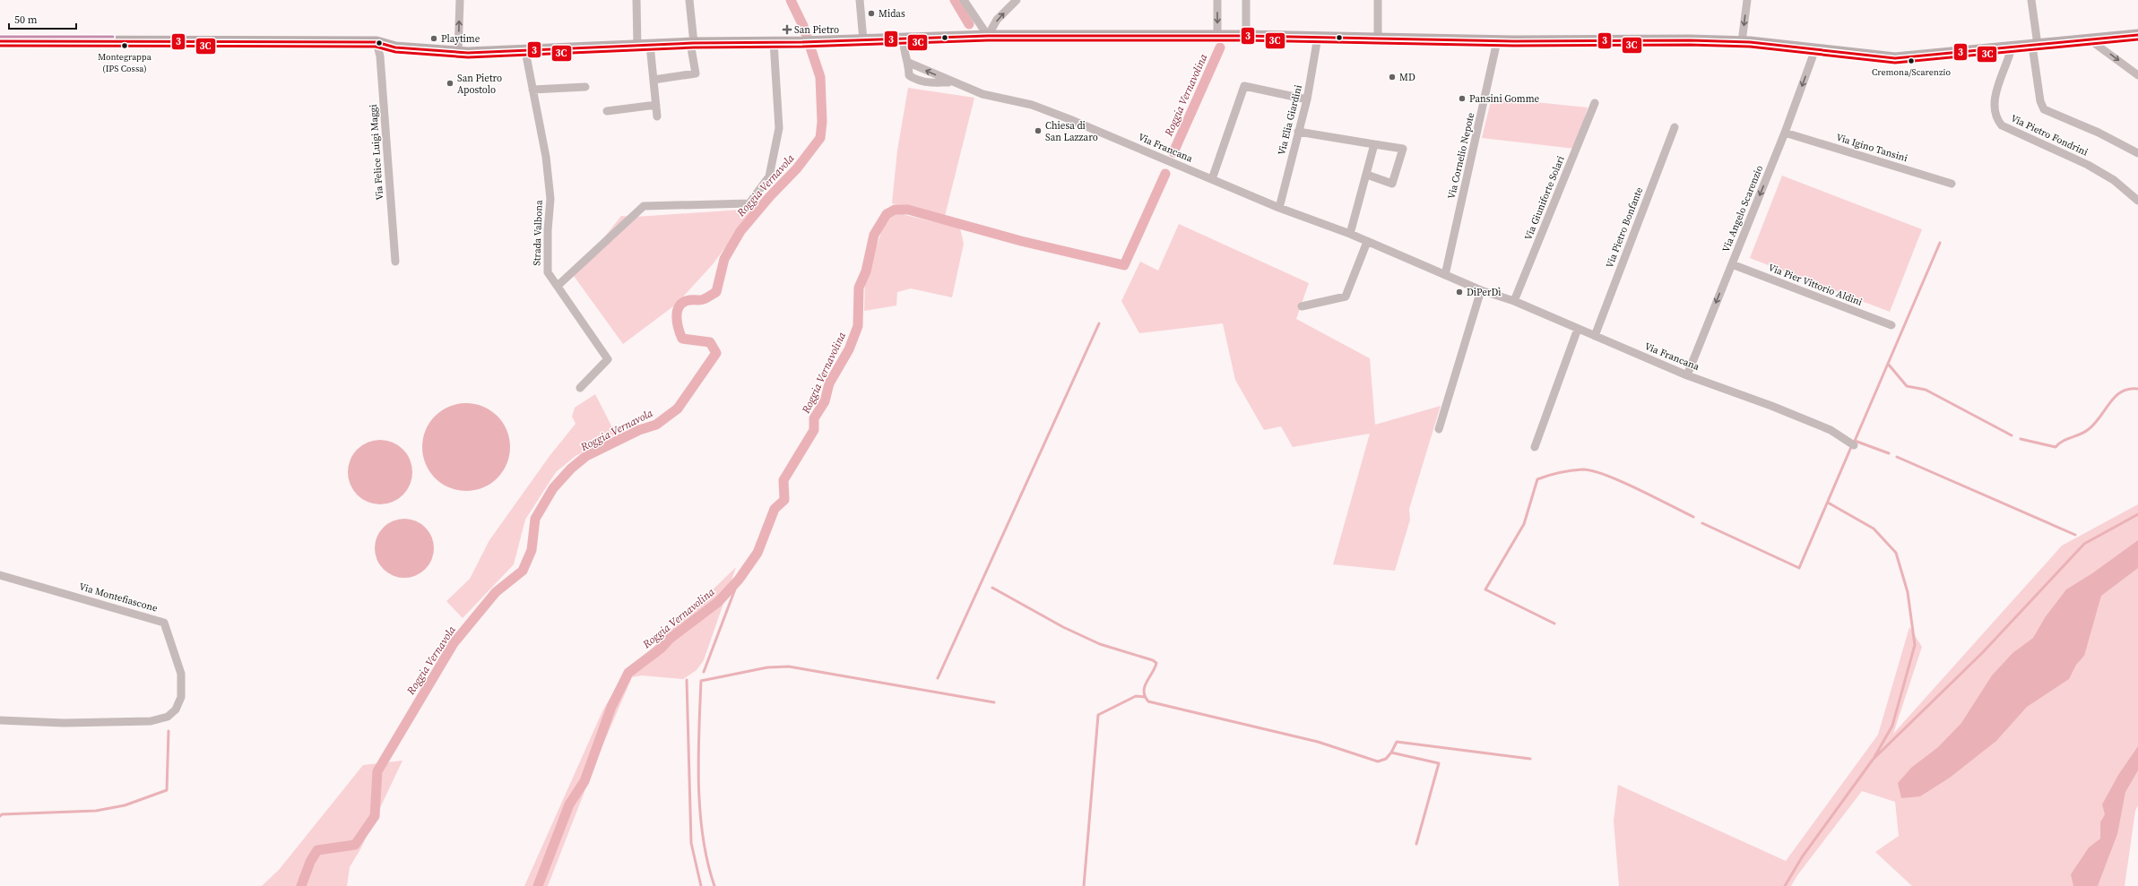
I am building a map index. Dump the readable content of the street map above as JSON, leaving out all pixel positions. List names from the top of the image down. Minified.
{"streets":{"street":["Via Elia Giardini","Via Pietro Fondrini","Via Francana","Via Igino Tansini","Via Felice Luigi Maggi","Via Cornelio Nepote","Via Giuniforte Solari","Via Angelo Scarenzio","Via Pietro Bonfante","Strada Valbona","Via Pier Vittorio Aldini","Via Montefiascone"]},"crossings":[["Via Elia Giardini","Via Francana"],["Via Francana","Via Cornelio Nepote"],["Via Francana","Via Giuniforte Solari"],["Via Francana","Via Angelo Scarenzio"],["Via Francana","Via Pietro Bonfante"],["Via Igino Tansini","Via Angelo Scarenzio"],["Via Angelo Scarenzio","Via Pier Vittorio Aldini"]],"one_way":["Via Angelo Scarenzio"],"water":["Roggia Vernavolina","Roggia Vernavola"],"places":{"other":["Midas","Playtime","Montegrappa (IPS Cossa)","Cremona/Scarenzio","MD","San Pietro Apostolo","Pansini Gomme","Chiesa di San Lazzaro","DiPerDì"],"health":["San Pietro"]},"lines":["transit line 3","transit line 3C"],"scale_bar":"50 m"}
